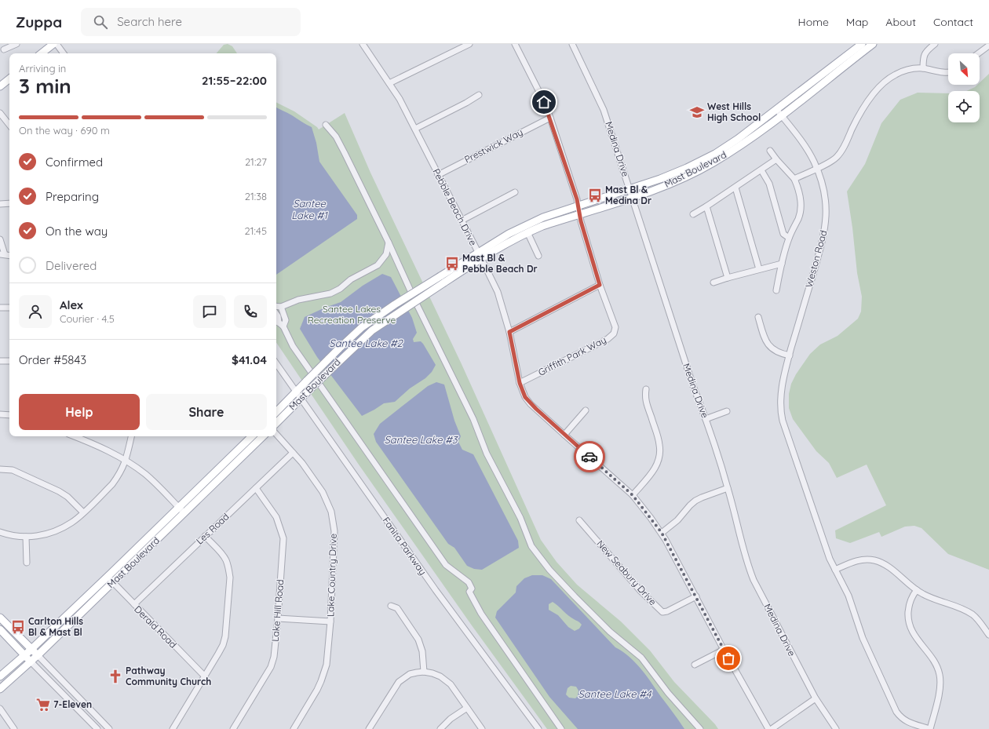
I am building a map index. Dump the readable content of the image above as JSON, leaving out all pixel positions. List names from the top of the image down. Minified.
{"streets":{"main road":["Mast Boulevard"],"street":["Prestwick Way","Medina Drive","Pebble Beach Drive","Weston Road","Griffith Park Way","Les Road","Fanita Parkway","New Seabury Drive","Lake Country Drive","Lake Hill Road","Derald Road"]},"crossings":[["Prestwick Way","Pebble Beach Drive"],["Medina Drive","Mast Boulevard"],["Mast Boulevard","Pebble Beach Drive"],["Mast Boulevard","Weston Road"],["Mast Boulevard","Fanita Parkway"],["Mast Boulevard","Derald Road"],["Pebble Beach Drive","Griffith Park Way"],["Pebble Beach Drive","New Seabury Drive"],["Les Road","Lake Country Drive"],["Les Road","Lake Hill Road"],["Les Road","Derald Road"]],"water":["Santee Lake #1","Santee Lake #2","Santee Lake #3","Santee Lake #4"],"parks":["Santee Lakes Recreation Preserve"],"places":{"school or university":["West Hills High School"],"bus stop":["Mast Bl & Medina Dr","Mast Bl & Pebble Beach Dr","Carlton Hills Bl & Mast Bl"],"church":["Pathway Community Church"],"supermarket":["7-Eleven"]},"north":"bottom right","page":{"header":"Zuppa","search":"Search here","nav":["Home","Map","About","Contact"],"heading":["3 min","Arriving in","21:55–22:00"],"panel":["Alex","Courier · 4.5","Order #5843","$41.04"],"bar":"On the way · 690 m","list":[["Confirmed","21:27"],["Preparing","21:38"],["On the way","21:45"],"Delivered"],"buttons":["Help","Share"]}}
